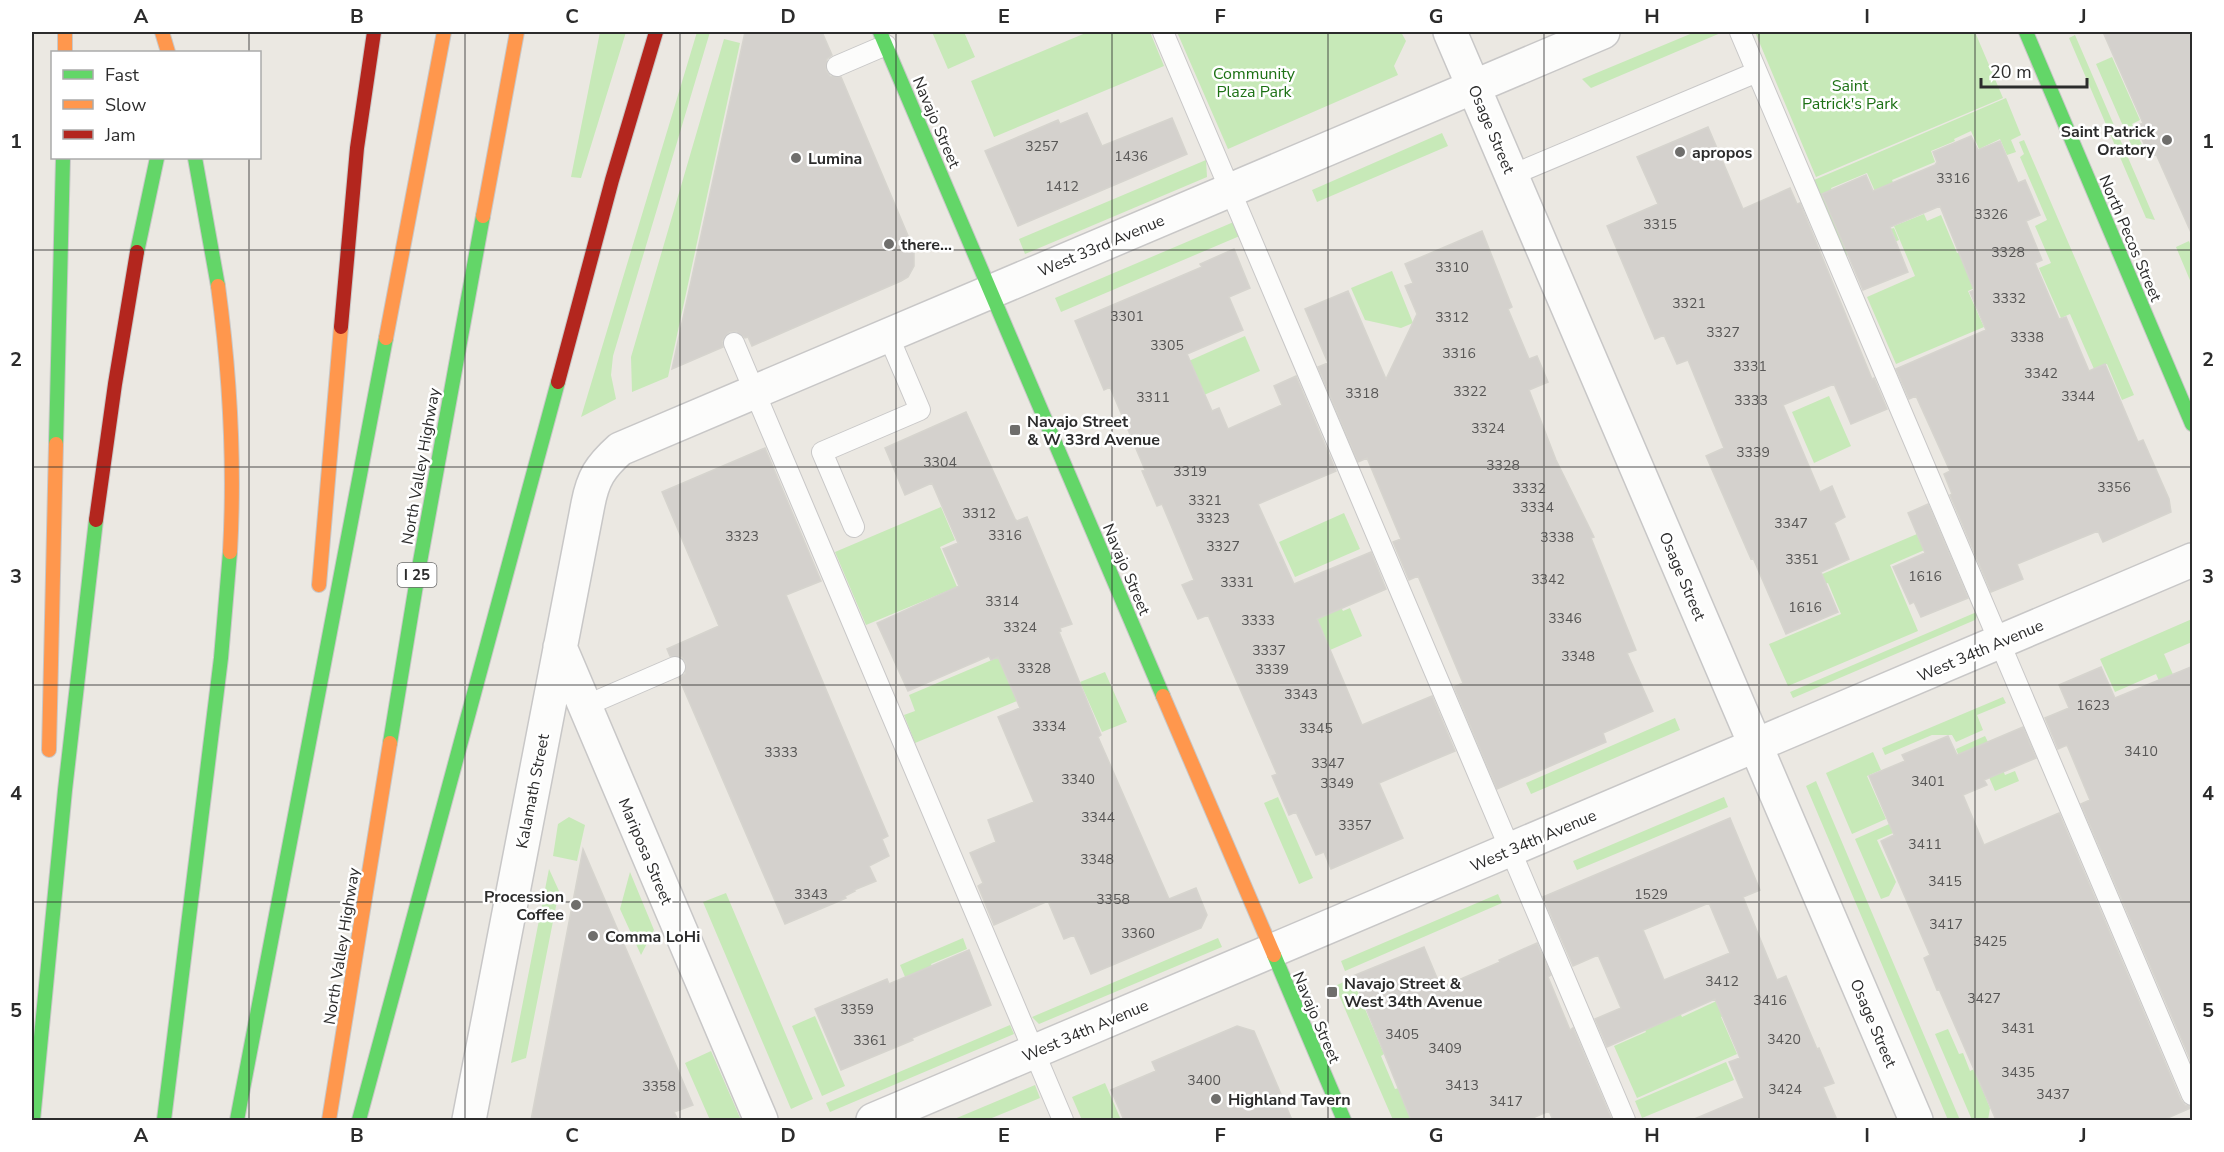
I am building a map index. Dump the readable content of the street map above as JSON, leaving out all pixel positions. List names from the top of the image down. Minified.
{"streets":{"main road":["Navajo Street","North Pecos Street","North Valley Highway","I 25"],"street":["Osage Street","West 33rd Avenue","West 34th Avenue","Kalamath Street","Mariposa Street"]},"crossings":[["Navajo Street","West 33rd Avenue"],["Navajo Street","West 34th Avenue"],["Osage Street","West 33rd Avenue"],["Osage Street","West 34th Avenue"],["West 33rd Avenue","Kalamath Street"],["Kalamath Street","Mariposa Street"]],"parks":["Community Plaza Park","Saint Patrick's Park"],"places":{"other":["Saint Patrick Oratory","apropos","Lumina","there...","Procession Coffee","Comma LoHi","Highland Tavern"],"transit":["Navajo Street & W 33rd Avenue","Navajo Street & West 34th Avenue"]},"house_numbers":["3257","1436","3316","1412","3326","3315","3328","3310","3332","3321","3301","3312","3327","3338","3305","3316","3331","3342","3322","3318","3344","3311","3333","3324","3339","3304","3328","3319","3356","3332","3321","3334","3312","3323","3347","3316","3323","3338","3327","3351","1616","3342","3331","3314","1616","3346","3333","3324","3337","3348","3328","3339","3343","1623","3334","3345","3410","3333","3347","3340","3401","3349","3344","3357","3411","3348","3415","3343","1529","3358","3417","3360","3425","3412","3427","3416","3359","3431","3405","3420","3361","3409","3435","3400","3413","3358","3424","3437","3417"],"legend":["Fast","Slow","Jam"],"scale_bar":"20 m","grid":{"columns":["A","B","C","D","E","F","G","H","I","J"],"rows":["1","2","3","4","5"]}}
